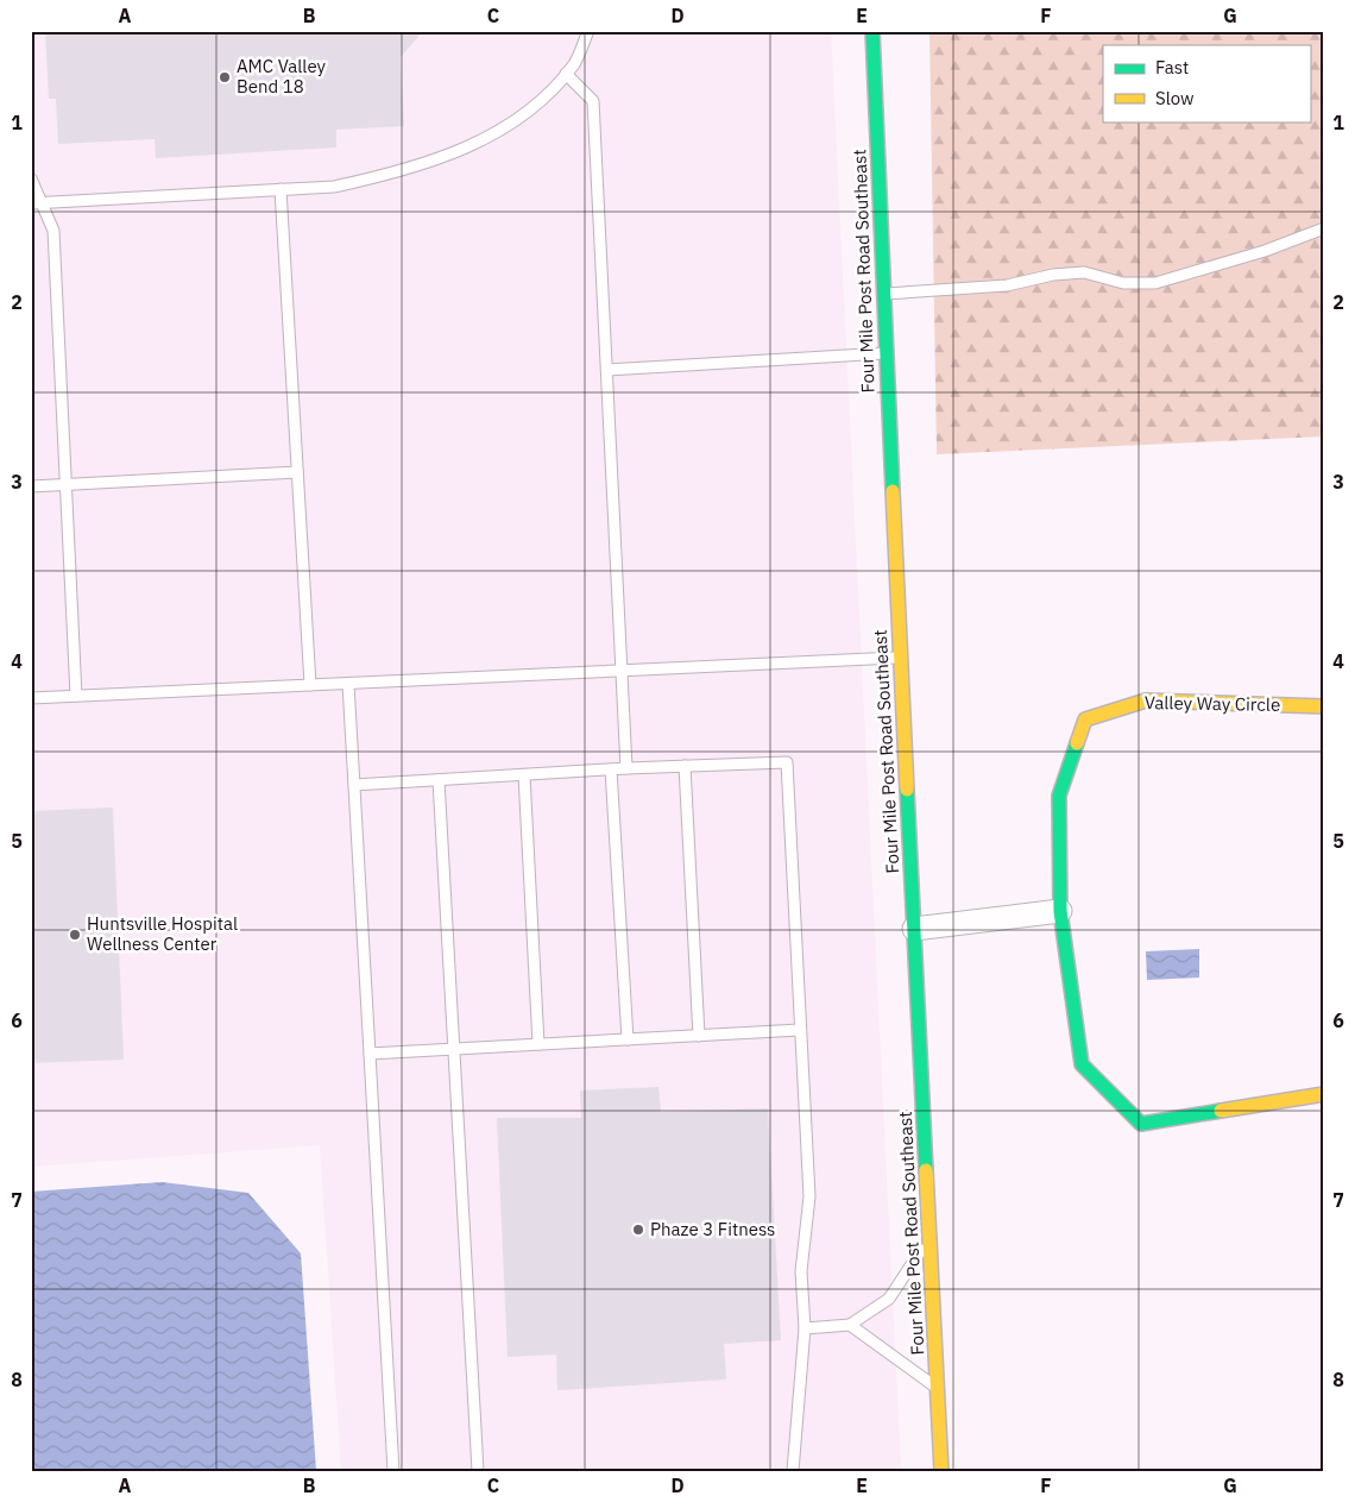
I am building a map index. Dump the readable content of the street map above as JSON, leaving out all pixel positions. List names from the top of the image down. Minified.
{"streets":{"main road":["Four Mile Post Road Southeast","Valley Way Circle"]},"places":["AMC Valley Bend 18","Huntsville Hospital Wellness Center","Phaze 3 Fitness"],"legend":["Fast","Slow"],"grid":{"columns":["A","B","C","D","E","F","G"],"rows":["1","2","3","4","5","6","7","8"]}}
